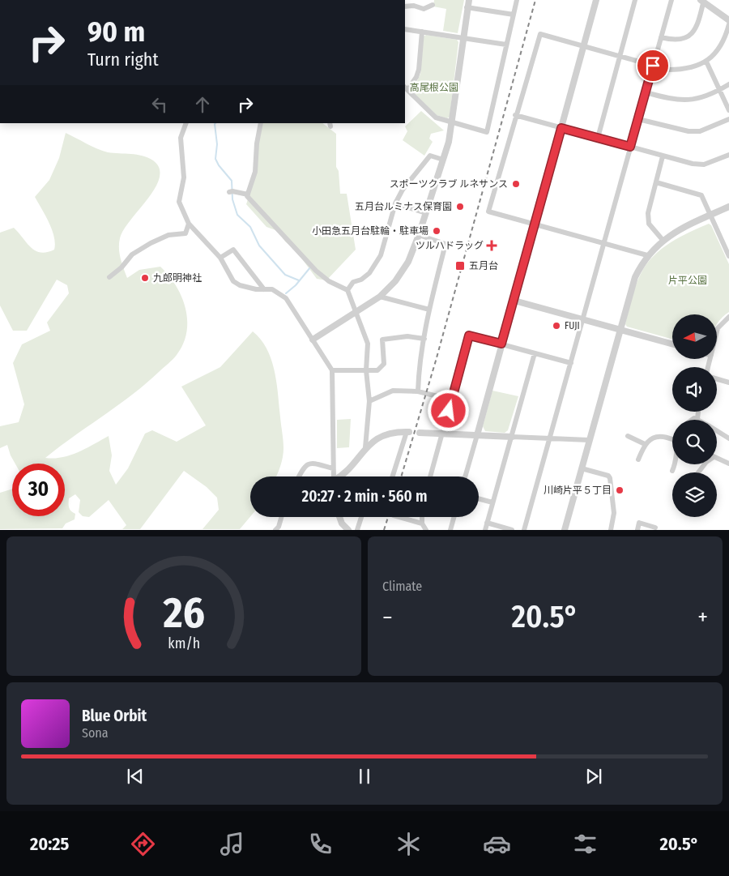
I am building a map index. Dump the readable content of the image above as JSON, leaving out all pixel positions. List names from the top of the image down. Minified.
{"parks":["高尾根公園","片平公園"],"places":{"other":["スポーツクラブ ルネサンス","五月台ルミナス保育園","小田急五月台駐輪・駐車場","九郎明神社","FUJI","川崎片平５丁目"],"health":["ツルハドラッグ"],"transit":["五月台"]},"north":"left","page":{"turn":["90 m","Turn right"],"limit":"30","trip":"20:27 · 2 min · 560 m","tile":"Climate","heat":["−","20.5°","+"],"song":["Blue Orbit","Sona"],"tabs":["20:25","20.5°"],"gauge":["26","km/h"]}}
